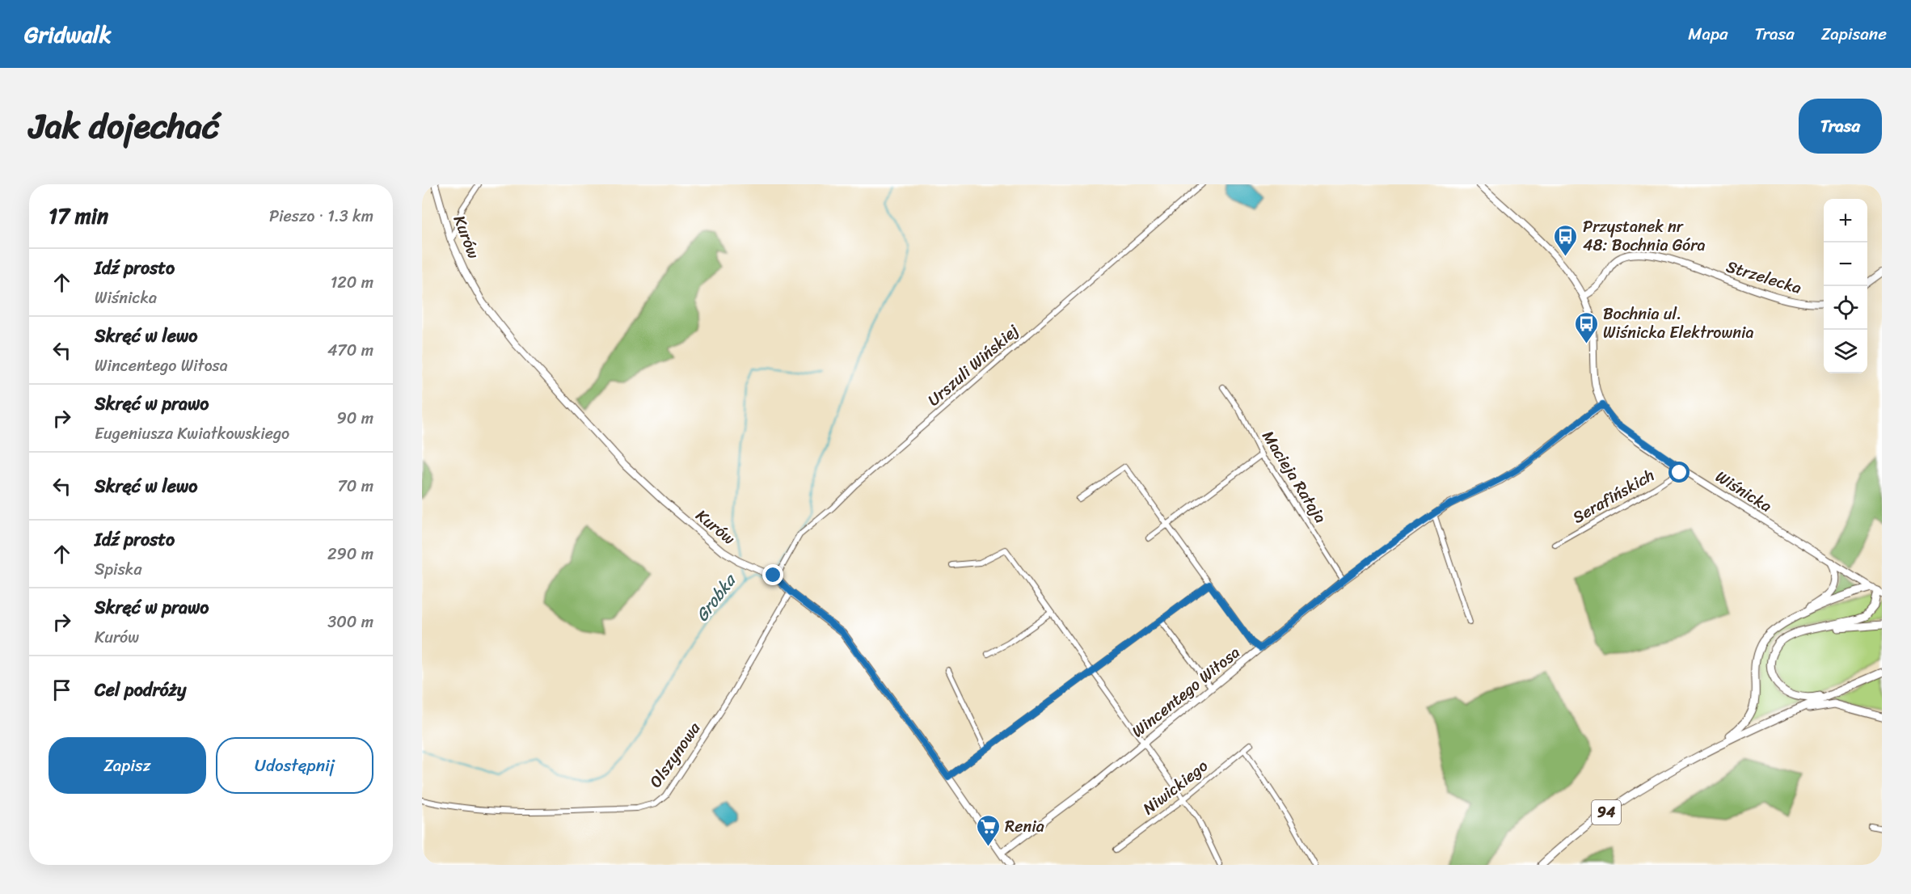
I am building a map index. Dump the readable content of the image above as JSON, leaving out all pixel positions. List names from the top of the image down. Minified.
{"streets":{"main road":["Wiśnicka","94"],"street":["Kurów","Strzelecka","Urszuli Wińskiej","Macieja Rataja","Serafińskich","Wincentego Witosa","Olszynowa","Niwickiego"]},"crossings":[["Kurów","Urszuli Wińskiej"],["Kurów","Wincentego Witosa"],["Kurów","Olszynowa"],["Strzelecka","Wiśnicka"],["Macieja Rataja","Wincentego Witosa"],["Wiśnicka","Serafińskich"],["Wiśnicka","Wincentego Witosa"]],"water":["Grobka"],"places":{"bus stop":["Przystanek nr 48: Bochnia Góra","Bochnia ul. Wiśnicka Elektrownia"],"supermarket":["Renia"]},"page":{"header":"Gridwalk","nav":["Mapa","Trasa","Zapisane"],"title":"Jak dojechać","buttons":["Trasa",["Zapisz","Udostępnij"]],"heading":["17 min","Pieszo · 1.3 km"],"map_buttons":["+","−"],"list":[["Idź prosto","Wiśnicka","120 m"],["Skręć w lewo","Wincentego Witosa","470 m"],["Skręć w prawo","Eugeniusza Kwiatkowskiego","90 m"],["Skręć w lewo","70 m"],["Idź prosto","Spiska","290 m"],["Skręć w prawo","Kurów","300 m"],"Cel podróży"]}}
